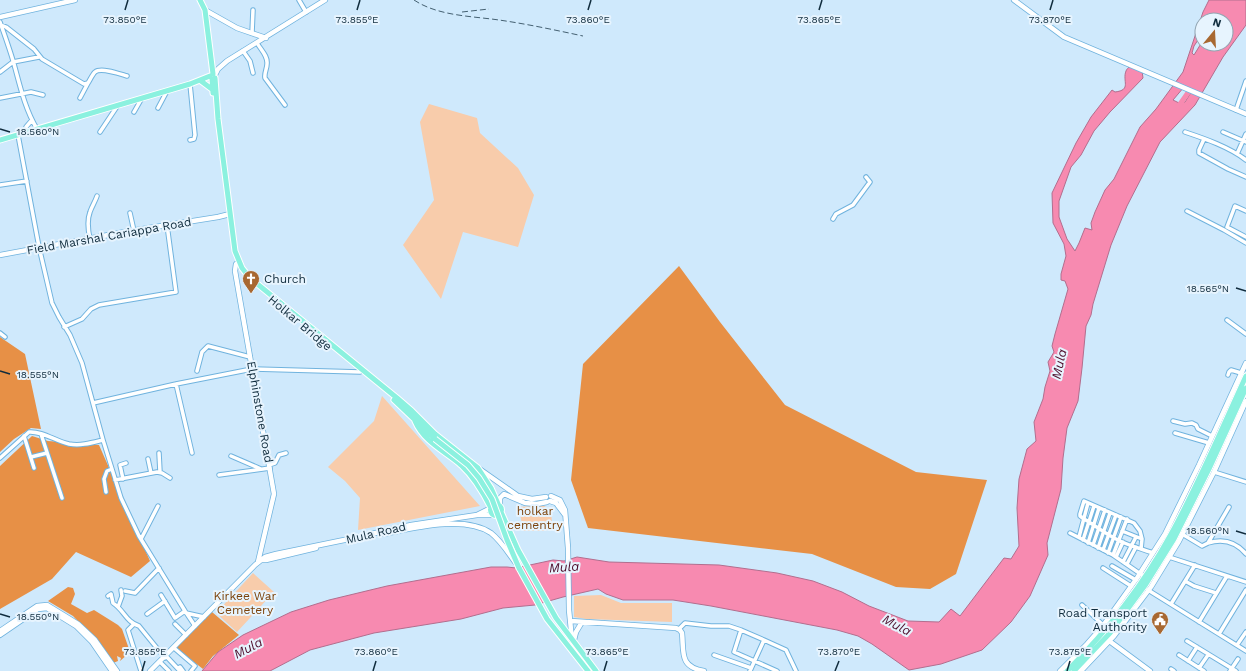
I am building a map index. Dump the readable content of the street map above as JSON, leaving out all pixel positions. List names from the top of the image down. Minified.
{"streets":{"main road":["Elphinstone Road"],"street":["Field Marshal Cariappa Road","Mula Road"]},"crossings":[["Field Marshal Cariappa Road","Elphinstone Road"],["Elphinstone Road","Mula Road"]],"water":["Mula"],"parks":["holkar cementry","Kirkee War Cemetery"],"places":{"church":["Church"],"public building":["Road Transport Authority"]},"north":"top","coordinates":["73.850°E","73.855°E","73.860°E","73.865°E","73.870°E","18.560°N","18.565°N","18.555°N","18.550°N","73.875°E"]}
